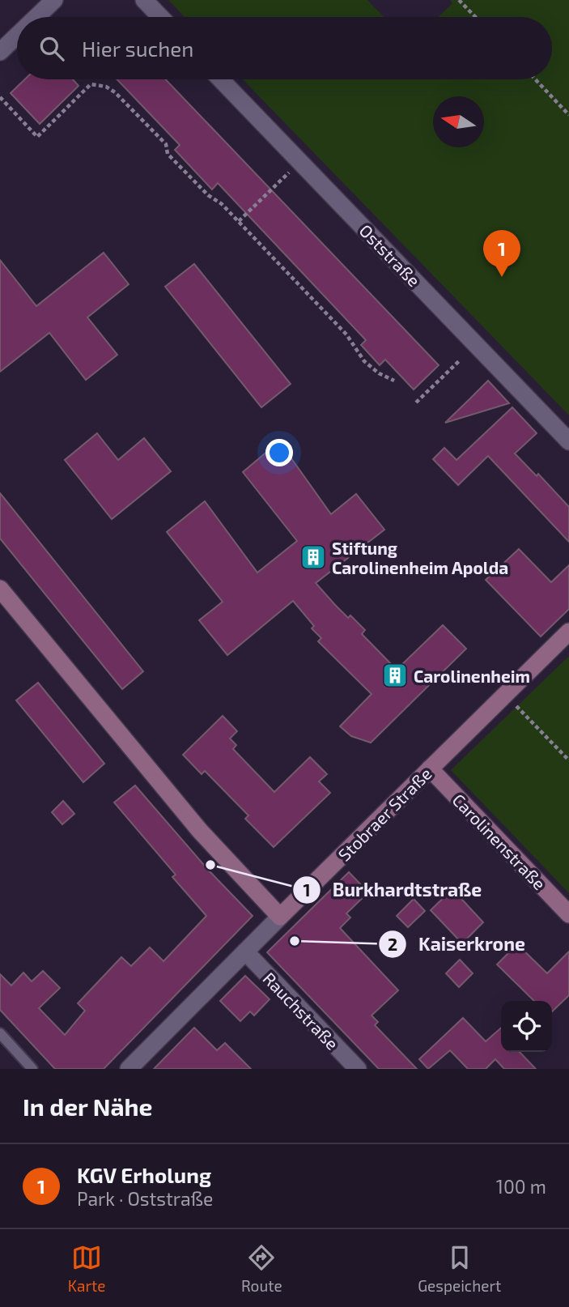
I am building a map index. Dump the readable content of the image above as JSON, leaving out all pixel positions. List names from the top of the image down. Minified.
{"streets":{"street":["Oststraße","Stobraer Straße","Carolinenstraße","Rauchstraße"]},"crossings":[["Stobraer Straße","Carolinenstraße"],["Stobraer Straße","Rauchstraße"]],"places":{"building":["Stiftung Carolinenheim Apolda","Carolinenheim"],"other":["Burkhardtstraße","Kaiserkrone"]},"north":"left","page":{"search":"Hier suchen","pins":"1","heading":"In der Nähe","list":[{"mark":"1","name":"KGV Erholung","note":"Park · Oststraße","value":"100 m"}],"nav":["Karte","Route","Gespeichert"]}}
